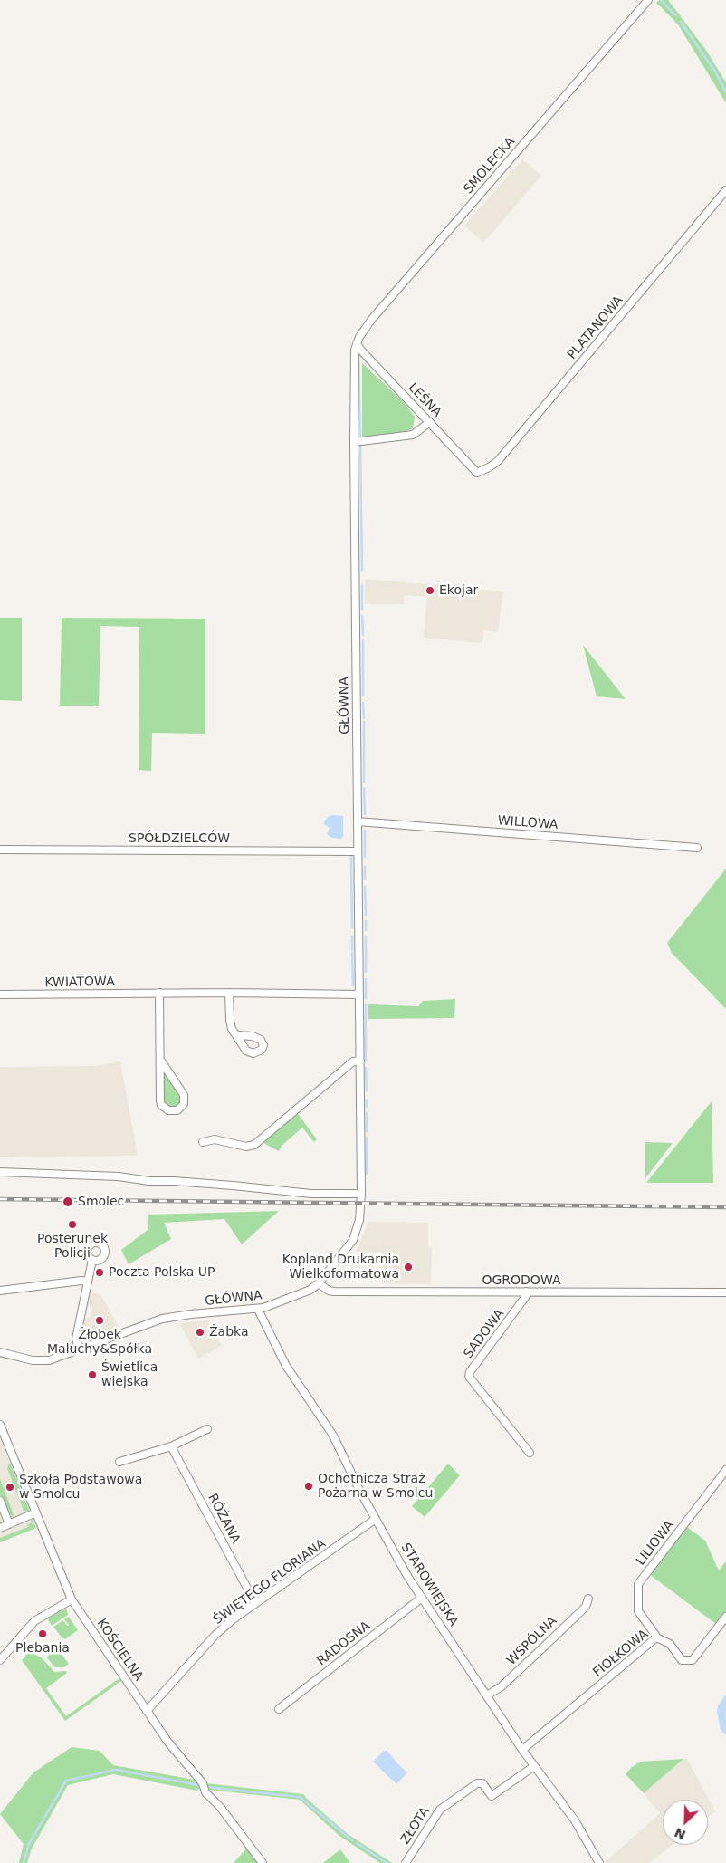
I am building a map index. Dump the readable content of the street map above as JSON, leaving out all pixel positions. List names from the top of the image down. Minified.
{"streets":{"street":["SMOLECKA","PLATANOWA","LEŚNA","GŁÓWNA","WILLOWA","SPÓŁDZIELCÓW","KWIATOWA","OGRODOWA","SADOWA","RÓŻANA","LILIOWA","ŚWIĘTEGO FLORIANA","STAROWIEJSKA","WSPÓLNA","RADOSNA","KOŚCIELNA","FIOŁKOWA","ZŁOTA"]},"crossings":[["SMOLECKA","LEŚNA"],["SMOLECKA","GŁÓWNA"],["PLATANOWA","LEŚNA"],["LEŚNA","GŁÓWNA"],["GŁÓWNA","WILLOWA"],["GŁÓWNA","SPÓŁDZIELCÓW"],["GŁÓWNA","KWIATOWA"],["GŁÓWNA","OGRODOWA"],["GŁÓWNA","STAROWIEJSKA"],["OGRODOWA","SADOWA"],["RÓŻANA","ŚWIĘTEGO FLORIANA"],["LILIOWA","FIOŁKOWA"],["ŚWIĘTEGO FLORIANA","STAROWIEJSKA"],["ŚWIĘTEGO FLORIANA","KOŚCIELNA"],["STAROWIEJSKA","WSPÓLNA"],["STAROWIEJSKA","RADOSNA"],["STAROWIEJSKA","FIOŁKOWA"],["STAROWIEJSKA","ZŁOTA"]],"places":["Ekojar","Smolec","Posterunek Policji","Kopland Drukarnia Wielkoformatowa","Poczta Polska UP","Żłobek Maluchy&Spółka","Żabka","Świetlica wiejska","Ochotnicza Straż Pożarna w Smolcu","Szkoła Podstawowa w Smolcu","Plebania"],"north":"bottom left"}
